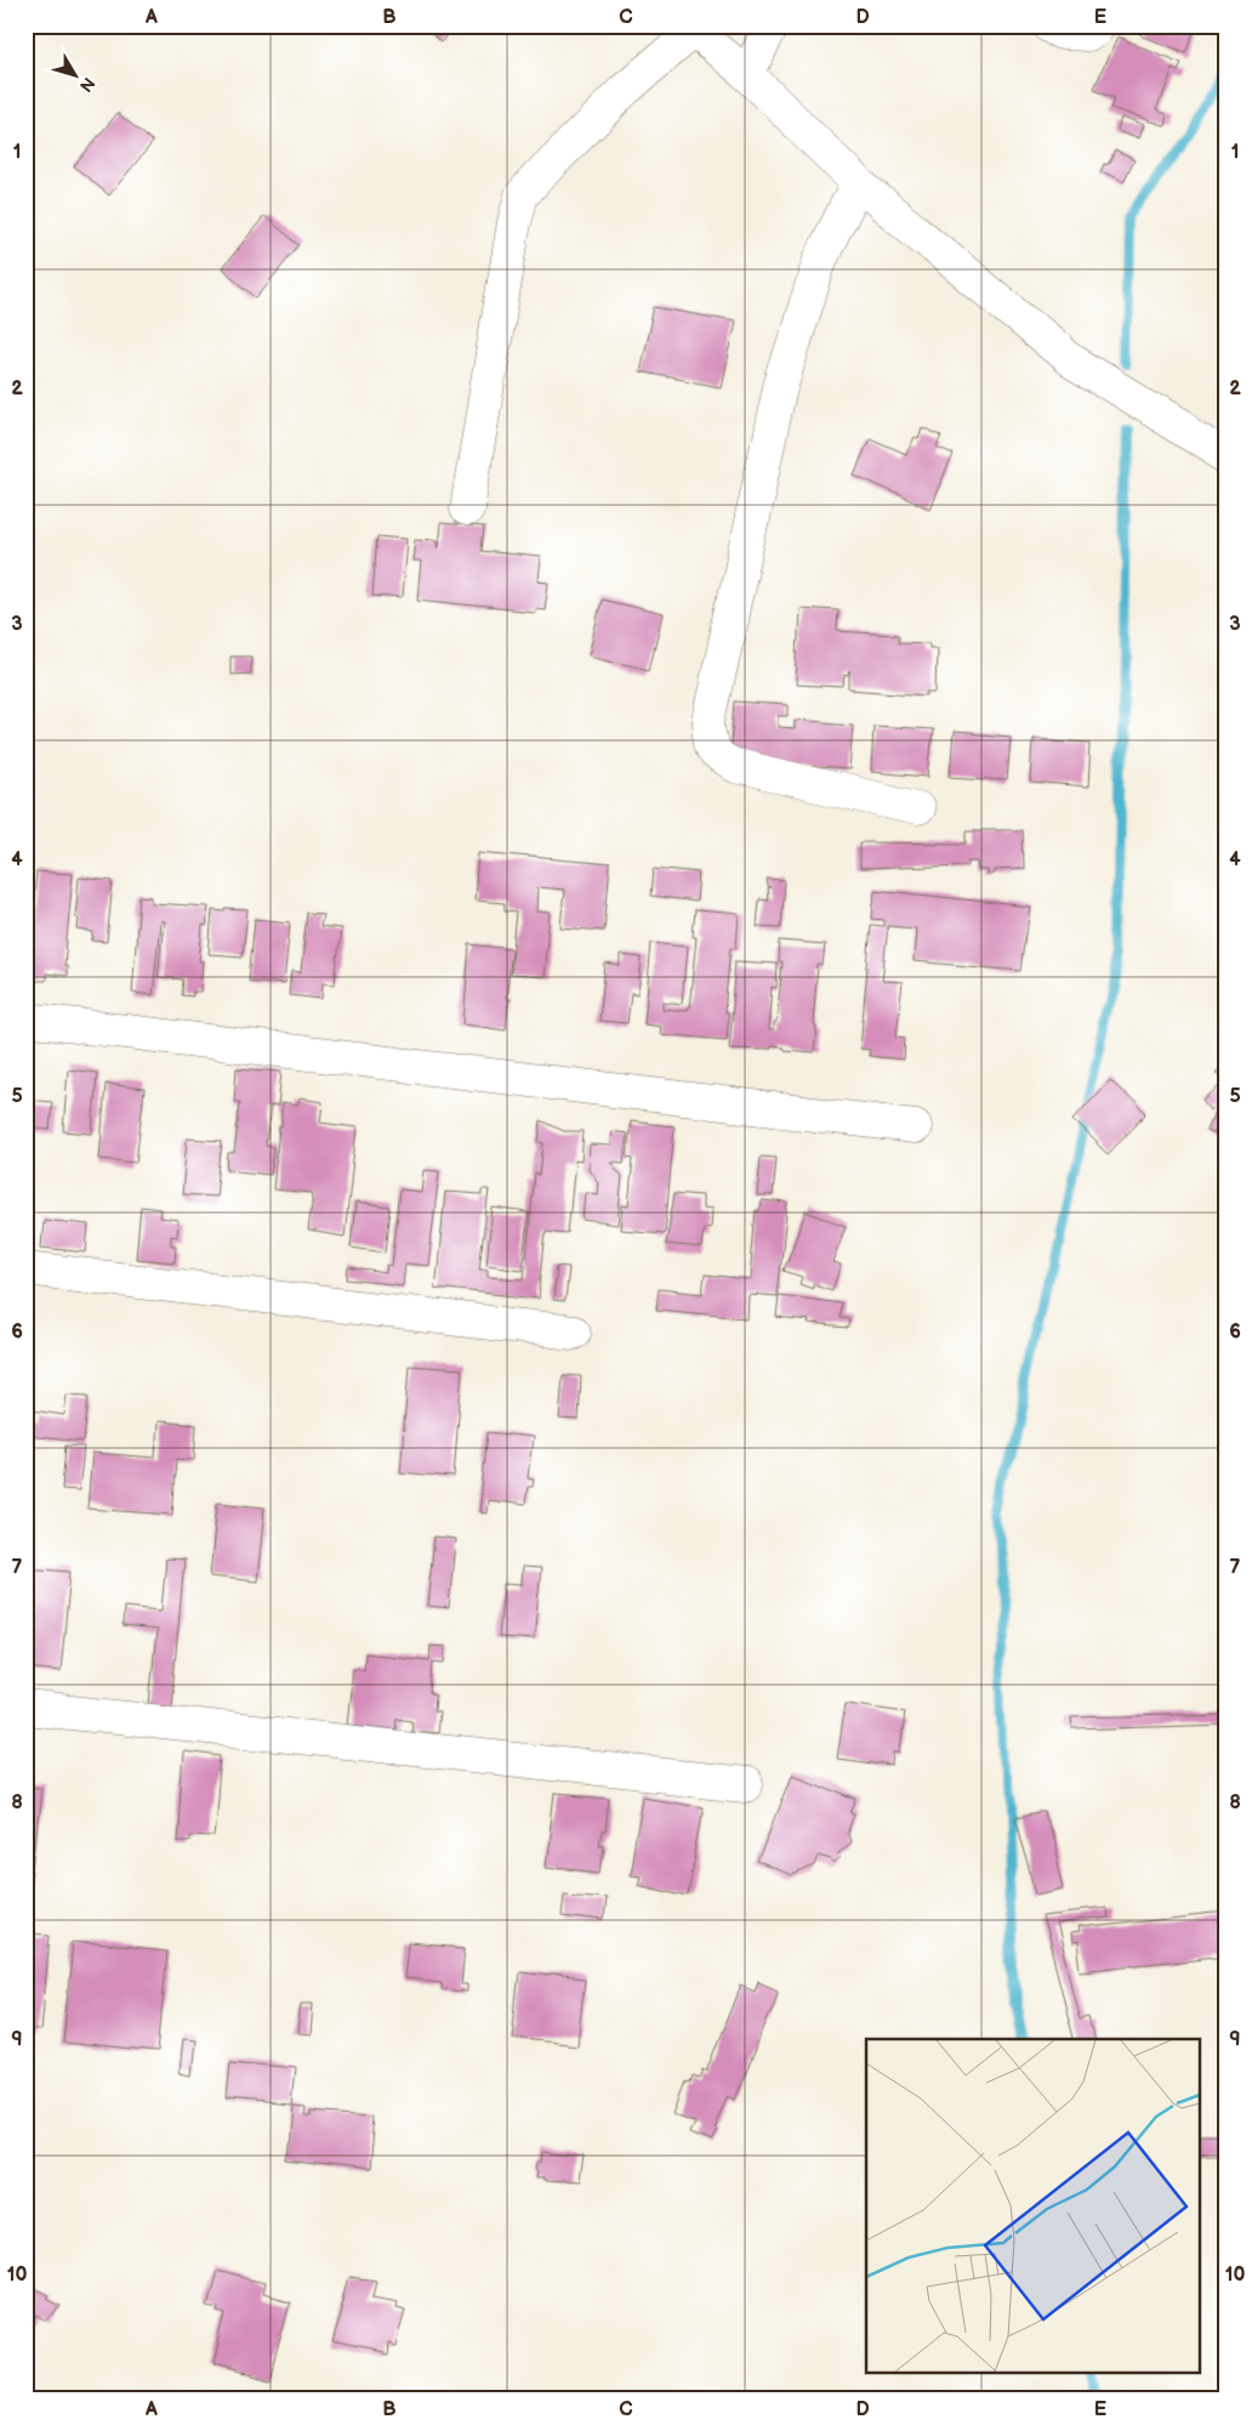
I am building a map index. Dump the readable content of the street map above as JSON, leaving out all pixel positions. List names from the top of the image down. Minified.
{"north":"bottom right","grid":{"columns":["A","B","C","D","E"],"rows":["1","2","3","4","5","6","7","8","9","10"]}}
